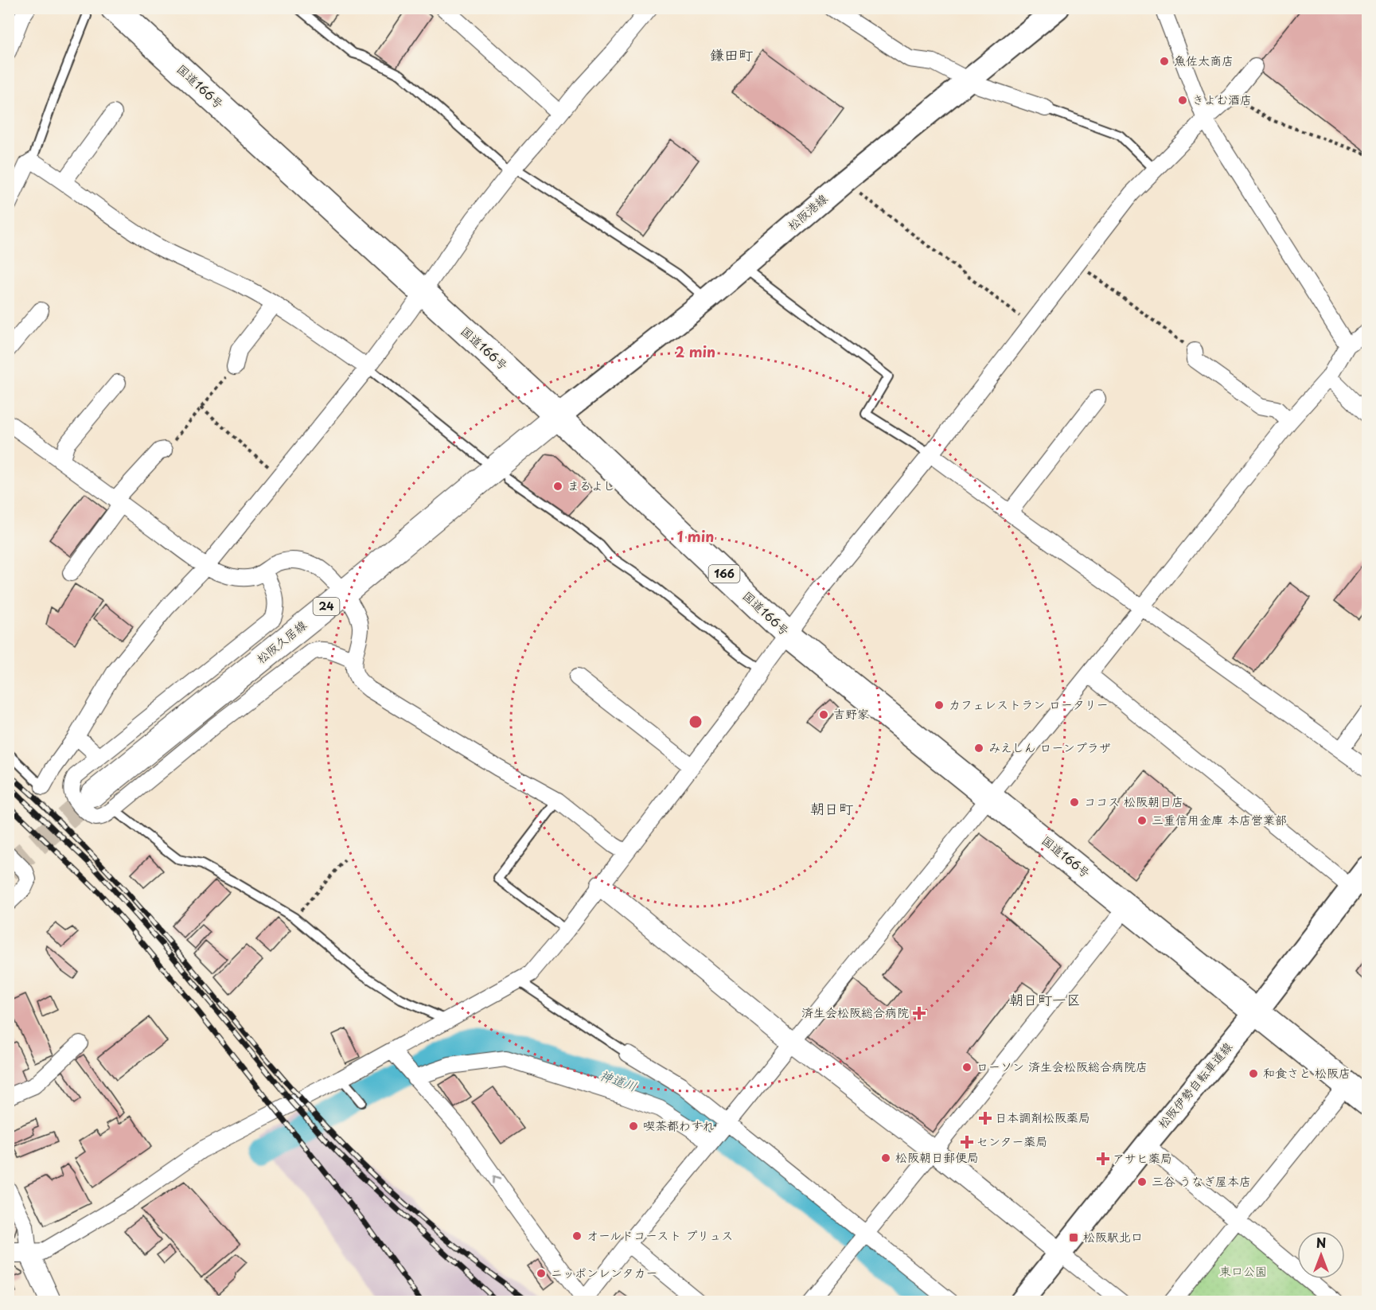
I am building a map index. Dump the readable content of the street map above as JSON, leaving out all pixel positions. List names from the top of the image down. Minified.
{"streets":{"highway":["国道166号","166"],"main road":["松阪港線","24","松阪久居線","松阪伊勢自転車道線"]},"crossings":[["国道166号","松阪港線"],["国道166号","松阪久居線"],["国道166号","松阪伊勢自転車道線"],["松阪港線","松阪久居線"]],"districts":["鎌田町","朝日町","朝日町一区"],"water":["神道川"],"parks":["東口公園"],"places":{"other":["魚佐太商店","きよむ酒店","まるよし","カフェレストラン ロータリー","吉野家","みえしん ローンプラザ","ココス 松阪朝日店","三重信用金庫 本店営業部","ローソン 済生会松阪総合病院店","和食さと 松阪店","喫茶都わすれ","松阪朝日郵便局","三谷 うなぎ屋本店","オールドコースト プリュス","ニッポンレンタカー"],"health":["済生会松阪総合病院","日本調剤松阪薬局","センター薬局","アサヒ薬局"],"transit":["松阪駅北口"]},"north":"top","rings":["2 min","1 min"]}
